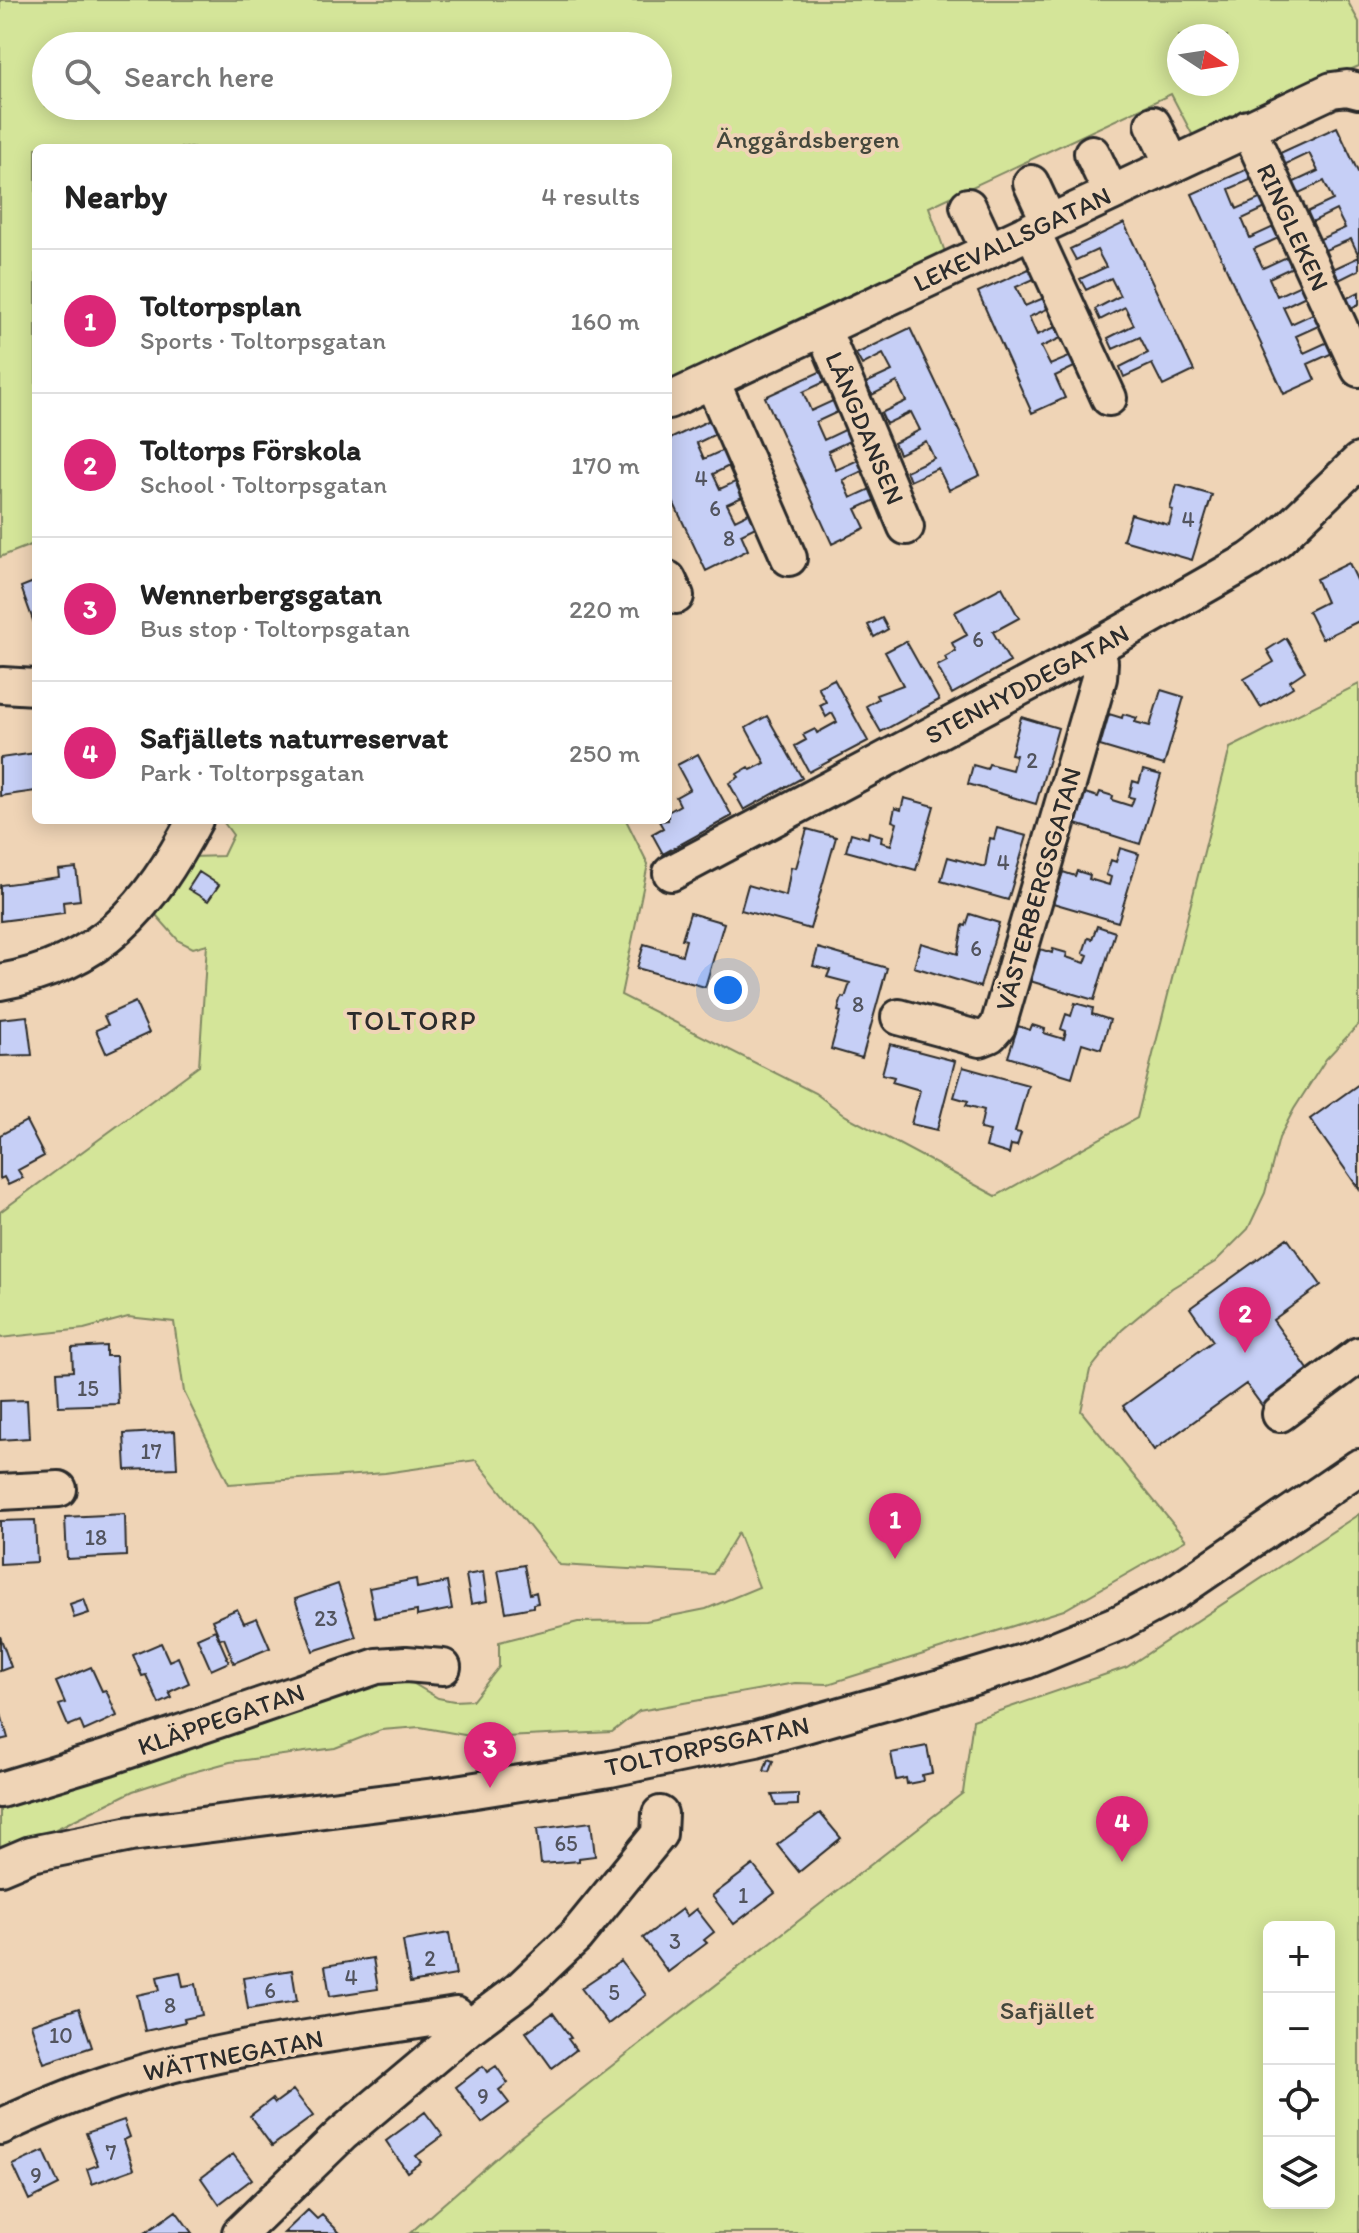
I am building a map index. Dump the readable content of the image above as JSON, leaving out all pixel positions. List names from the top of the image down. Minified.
{"streets":{"street":["RINGLEKEN","LEKEVALLSGATAN","LÅNGDANSEN","STENHYDDEGATAN","VÄSTERBERGSGATAN","KLÄPPEGATAN","TOLTORPSGATAN","WÄTTNEGATAN"]},"crossings":[["RINGLEKEN","LEKEVALLSGATAN"],["LEKEVALLSGATAN","LÅNGDANSEN"],["STENHYDDEGATAN","VÄSTERBERGSGATAN"]],"districts":["TOLTORP"],"parks":["Änggårdsbergen","Safjället"],"house_numbers":["4","6","4","8","6","2","4","6","8","15","17","18","23","65","1","3","2","4","6","5","8","10","9","7","9"],"north":"right","page":{"search":"Search here","heading":["Nearby","4 results"],"list":[{"mark":"1","name":"Toltorpsplan","note":"Sports · Toltorpsgatan","value":"160 m"},{"mark":"2","name":"Toltorps Förskola","note":"School · Toltorpsgatan","value":"170 m"},{"mark":"3","name":"Wennerbergsgatan","note":"Bus stop · Toltorpsgatan","value":"220 m"},{"mark":"4","name":"Safjällets naturreservat","note":"Park · Toltorpsgatan","value":"250 m"}],"pins":["2","1","3","4"],"map_buttons":["+","−"]}}
